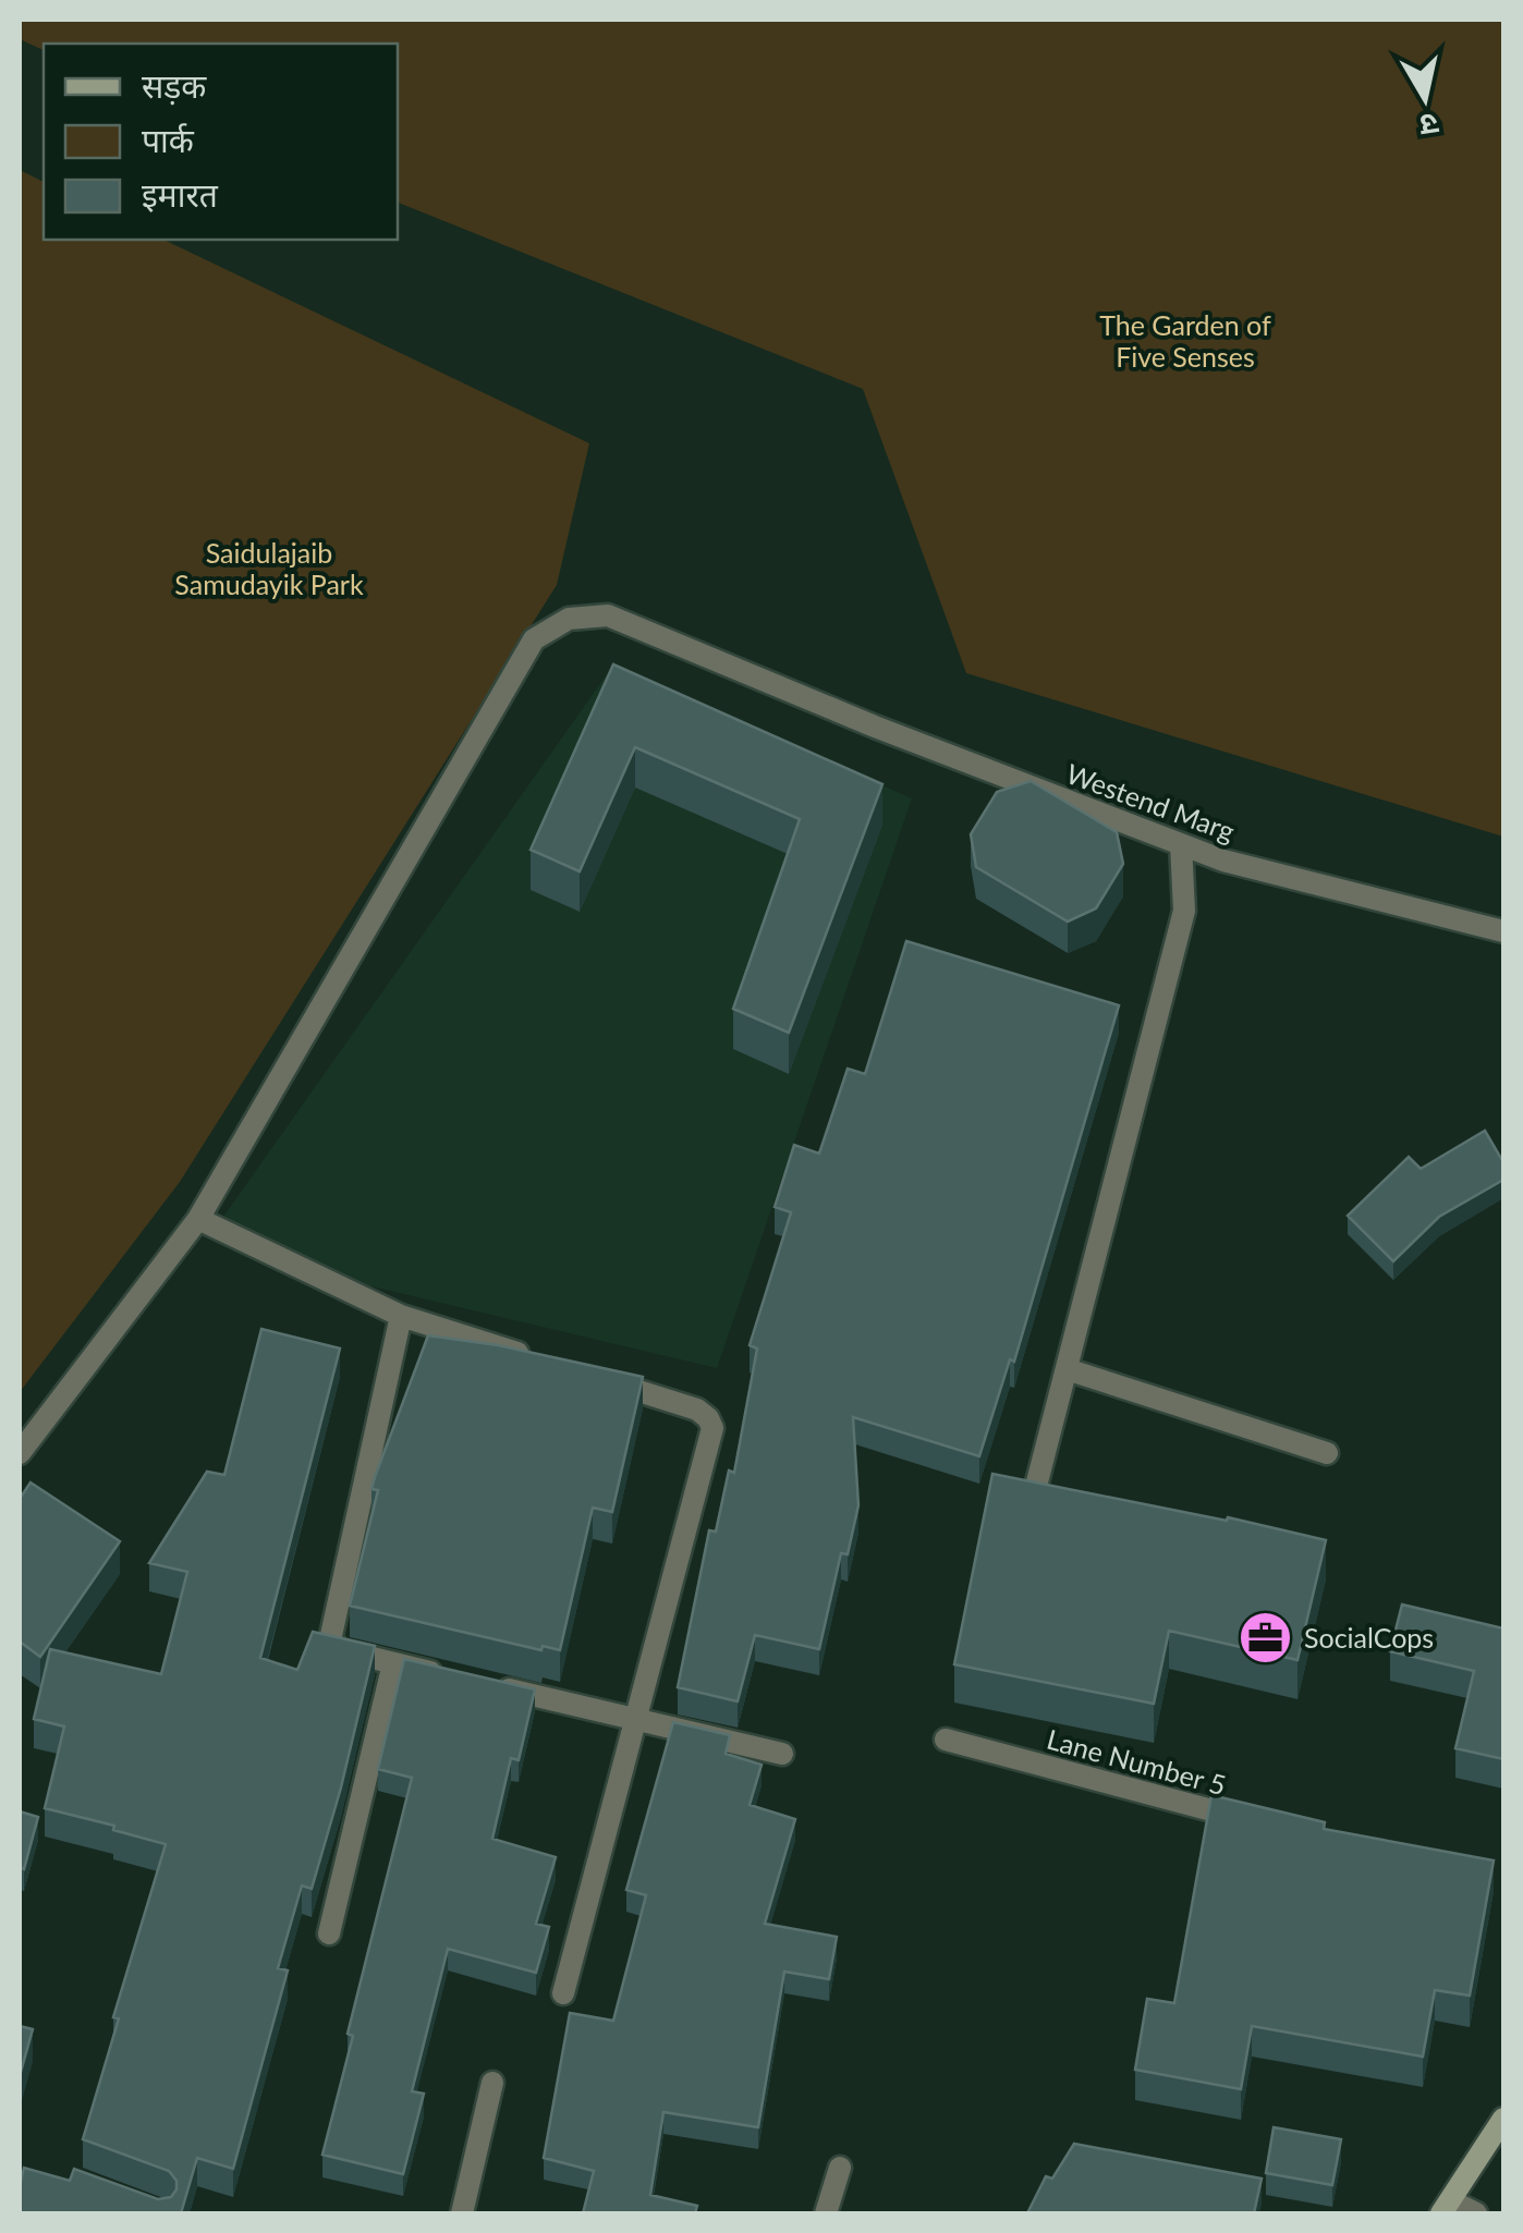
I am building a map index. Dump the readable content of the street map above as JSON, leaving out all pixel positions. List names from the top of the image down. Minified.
{"streets":{"street":["Westend Marg","Lane Number 5"]},"parks":["The Garden of Five Senses","Saidulajaib Samudayik Park"],"places":{"office":["SocialCops"]},"legend":["सड़क","पार्क","इमारत"],"north":"bottom"}
